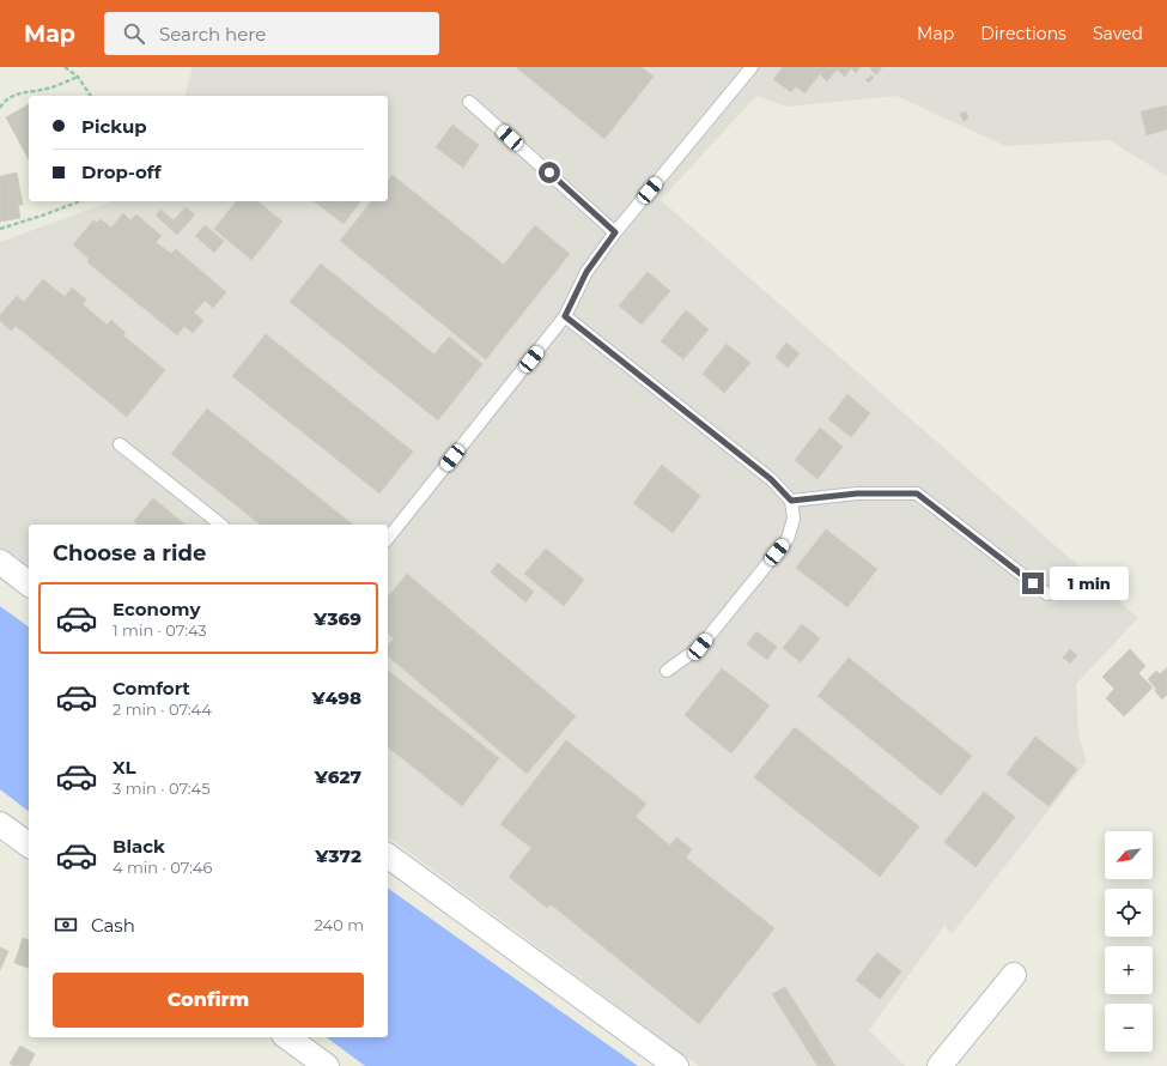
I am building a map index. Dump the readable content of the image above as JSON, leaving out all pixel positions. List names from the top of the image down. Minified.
{"north":"bottom left","page":{"header":"Map","search":"Search here","nav":["Map","Directions","Saved"],"banner":["Pickup","Drop-off"],"heading":"Choose a ride","bubble":"1 min","list":[{"name":"Economy","note":"1 min · 07:43","value":"¥369"},{"name":"Comfort","note":"2 min · 07:44","value":"¥498"},{"name":"XL","note":"3 min · 07:45","value":"¥627"},{"name":"Black","note":"4 min · 07:46","value":"¥372"}],"map_buttons":["+","−"],"pay":["Cash","240 m"],"buttons":"Confirm"}}
